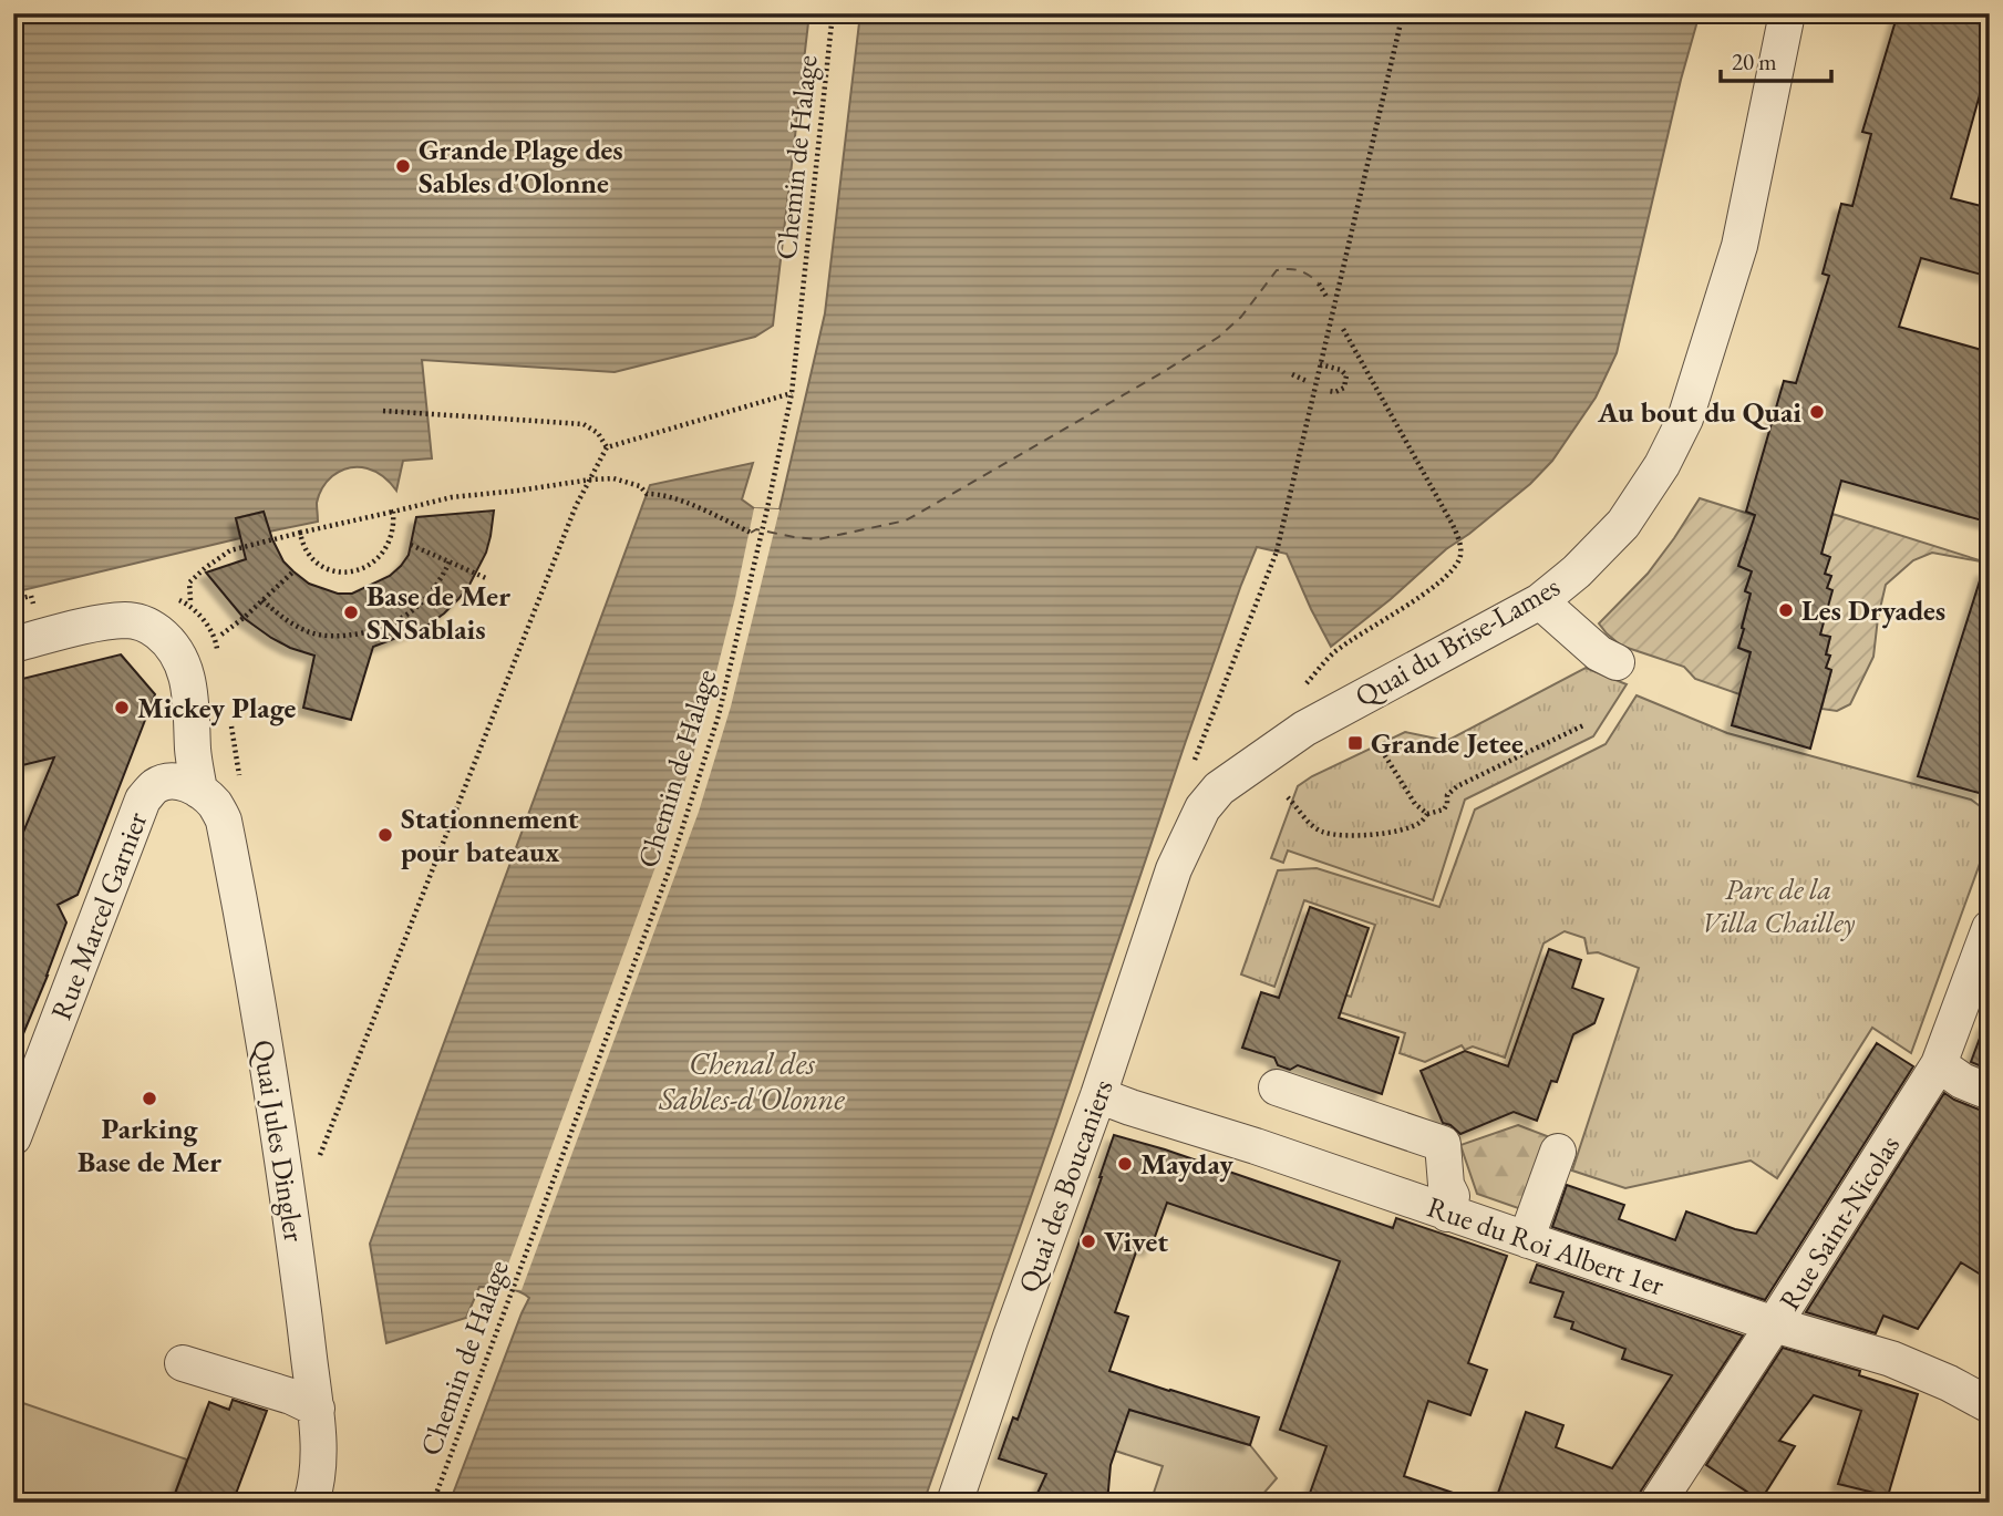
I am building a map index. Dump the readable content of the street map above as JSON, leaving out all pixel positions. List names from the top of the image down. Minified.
{"streets":{"street":["Quai du Brise-Lames","Rue Marcel Garnier","Quai Jules Dingler","Quai des Boucaniers","Rue Saint-Nicolas","Rue du Roi Albert 1er"],"path":["Chemin de Halage"]},"crossings":[["Quai du Brise-Lames","Quai des Boucaniers"],["Rue Marcel Garnier","Quai Jules Dingler"],["Quai des Boucaniers","Rue du Roi Albert 1er"],["Rue Saint-Nicolas","Rue du Roi Albert 1er"]],"water":["Chenal des Sables-d'Olonne"],"parks":["Parc de la Villa Chailley"],"places":{"other":["Grande Plage des Sables d'Olonne","Au bout du Quai","Les Dryades","Base de Mer SNSablais","Mickey Plage","Stationnement pour bateaux","Parking Base de Mer","Mayday","Vivet"],"transit":["Grande Jetee"]},"scale_bar":"20 m"}
